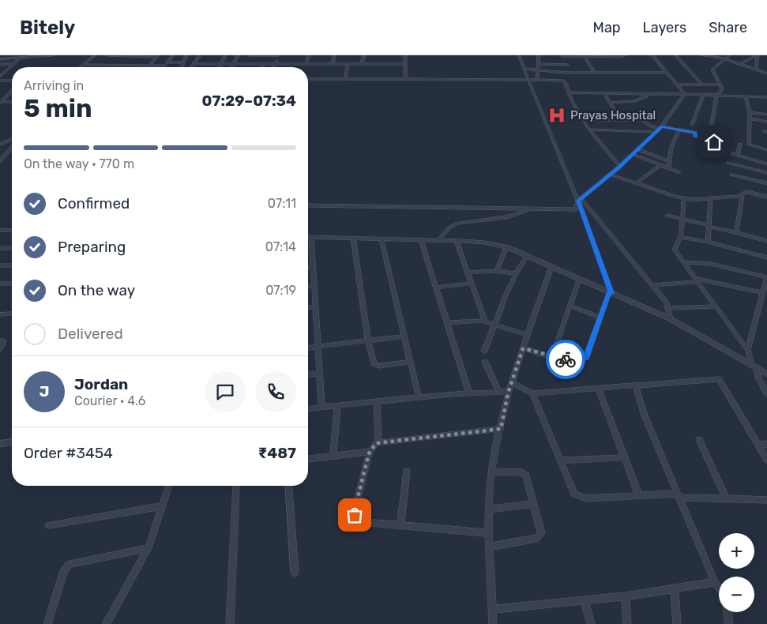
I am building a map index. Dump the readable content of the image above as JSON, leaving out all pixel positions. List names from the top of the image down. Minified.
{"places":{"hospital":["Prayas Hospital"]},"page":{"header":"Bitely","nav":["Map","Layers","Share"],"heading":["5 min","Arriving in","07:29–07:34"],"panel":["Jordan","Courier · 4.6","Order #3454","₹487"],"bar":"On the way · 770 m","list":[["Confirmed","07:11"],["Preparing","07:14"],["On the way","07:19"],"Delivered"],"round":"J","map_buttons":["+","−"]}}
